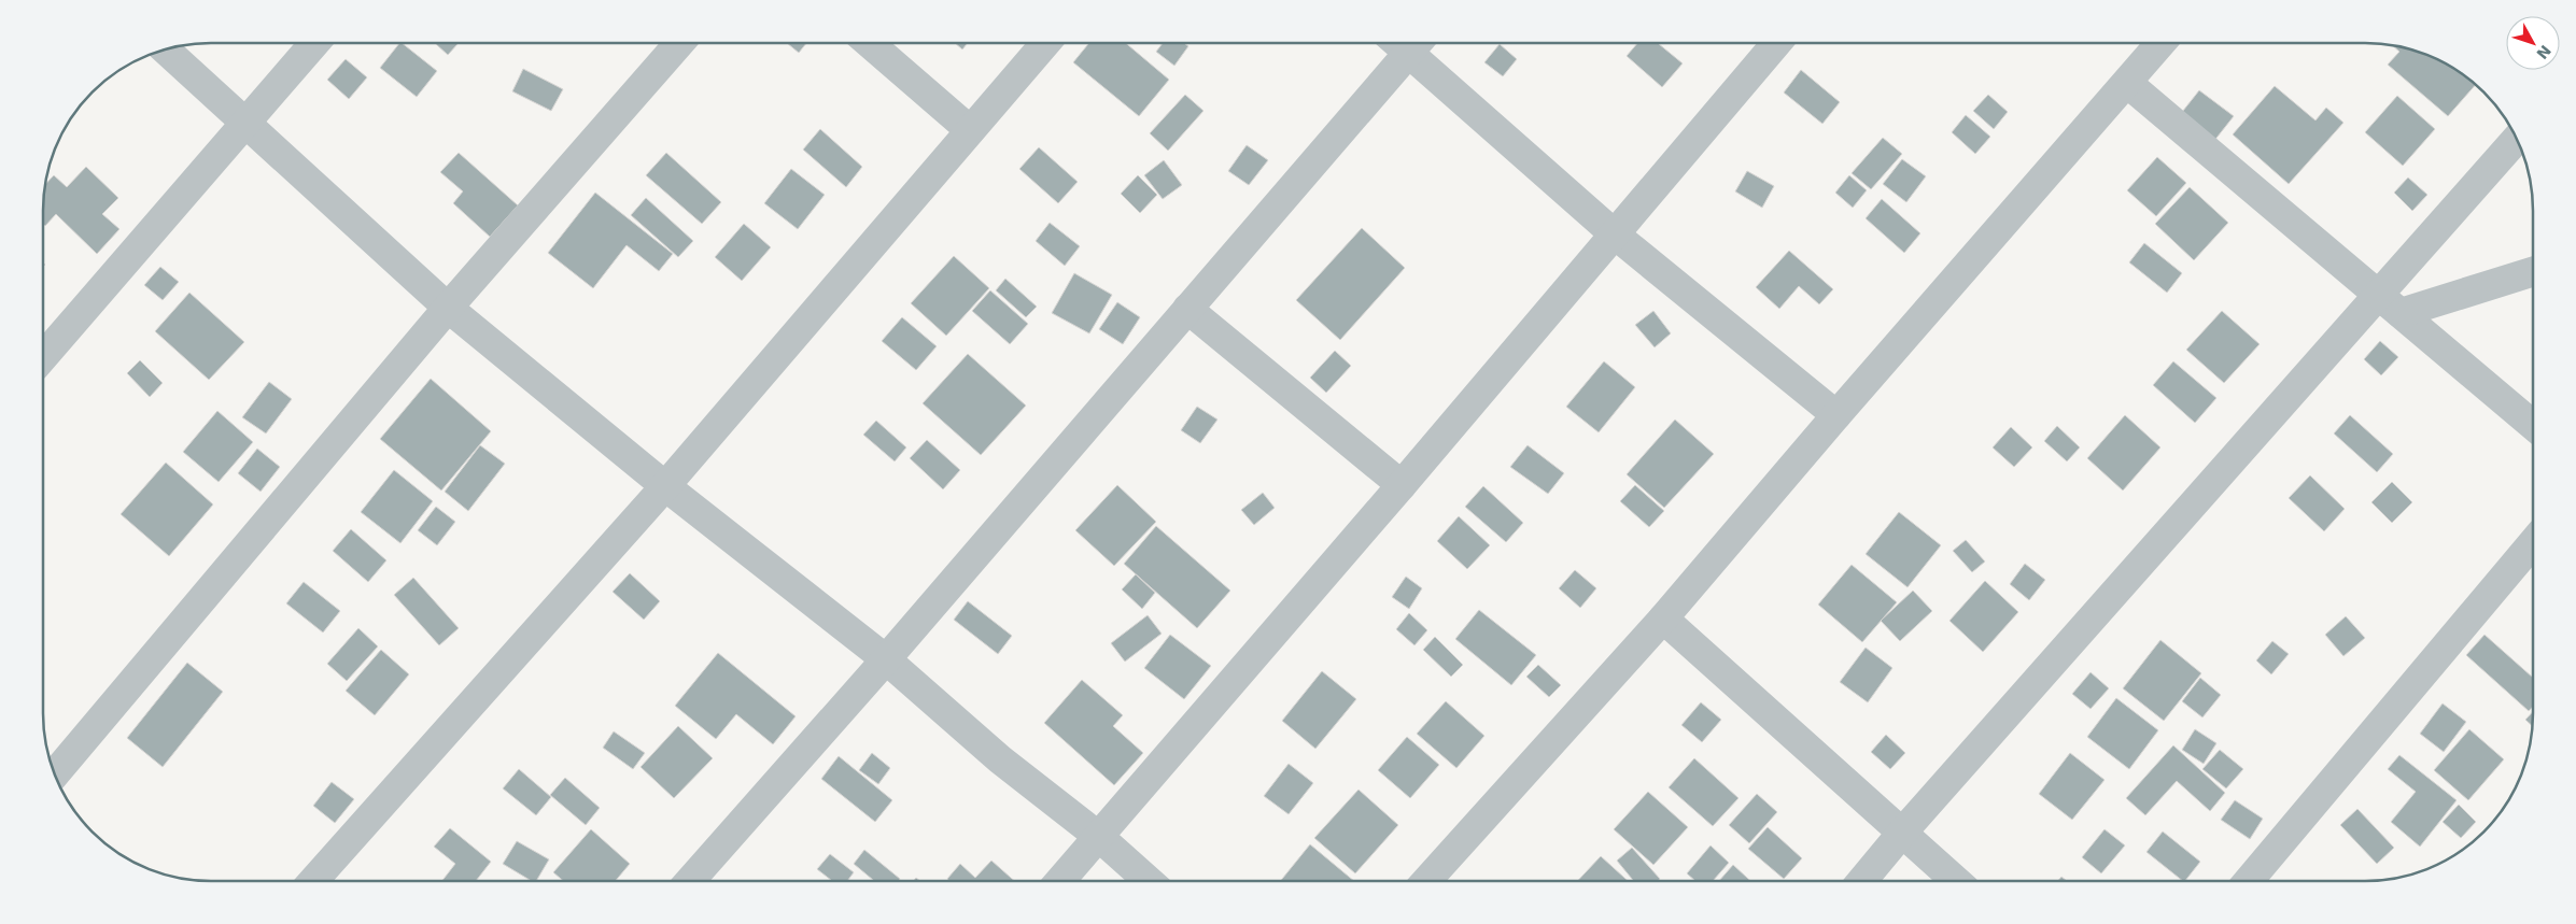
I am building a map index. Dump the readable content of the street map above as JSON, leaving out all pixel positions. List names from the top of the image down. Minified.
{"north":"bottom right"}
